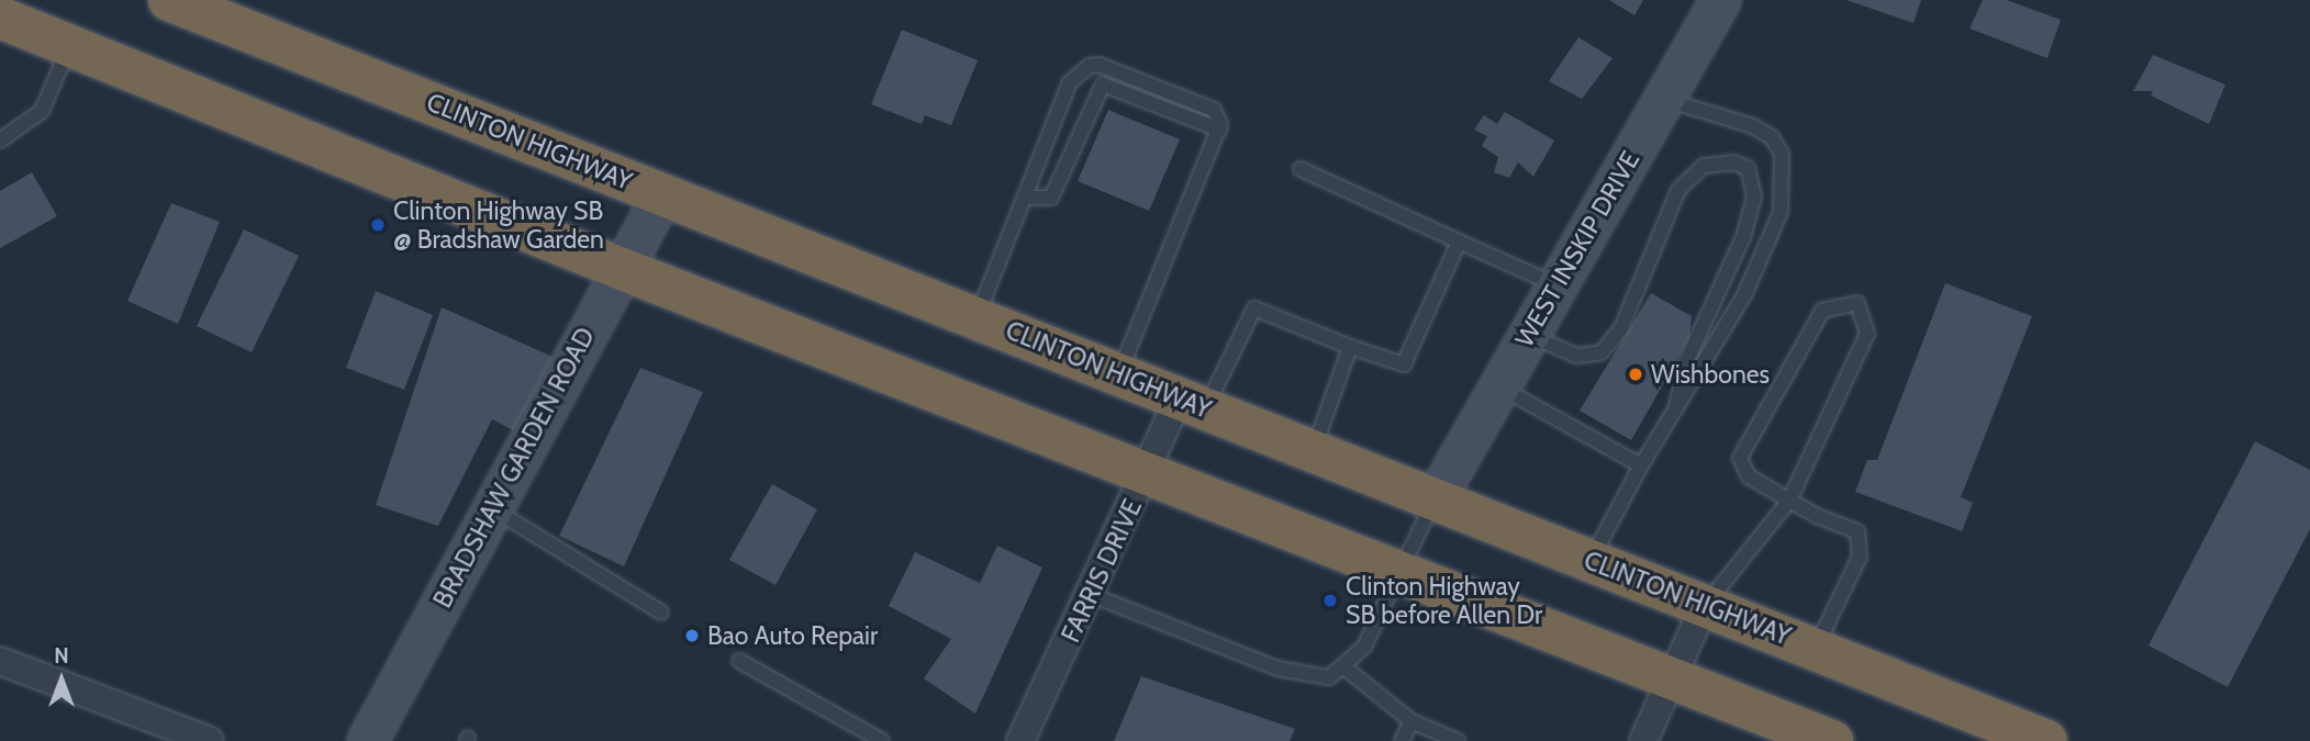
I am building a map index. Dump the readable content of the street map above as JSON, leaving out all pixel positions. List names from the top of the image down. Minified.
{"streets":{"highway":["CLINTON HIGHWAY"],"street":["WEST INSKIP DRIVE","BRADSHAW GARDEN ROAD","FARRIS DRIVE"]},"crossings":[["CLINTON HIGHWAY","WEST INSKIP DRIVE"],["CLINTON HIGHWAY","BRADSHAW GARDEN ROAD"],["CLINTON HIGHWAY","FARRIS DRIVE"]],"places":["Clinton Highway SB @ Bradshaw Garden","Wishbones","Clinton Highway SB before Allen Dr","Bao Auto Repair"],"north":"top"}
